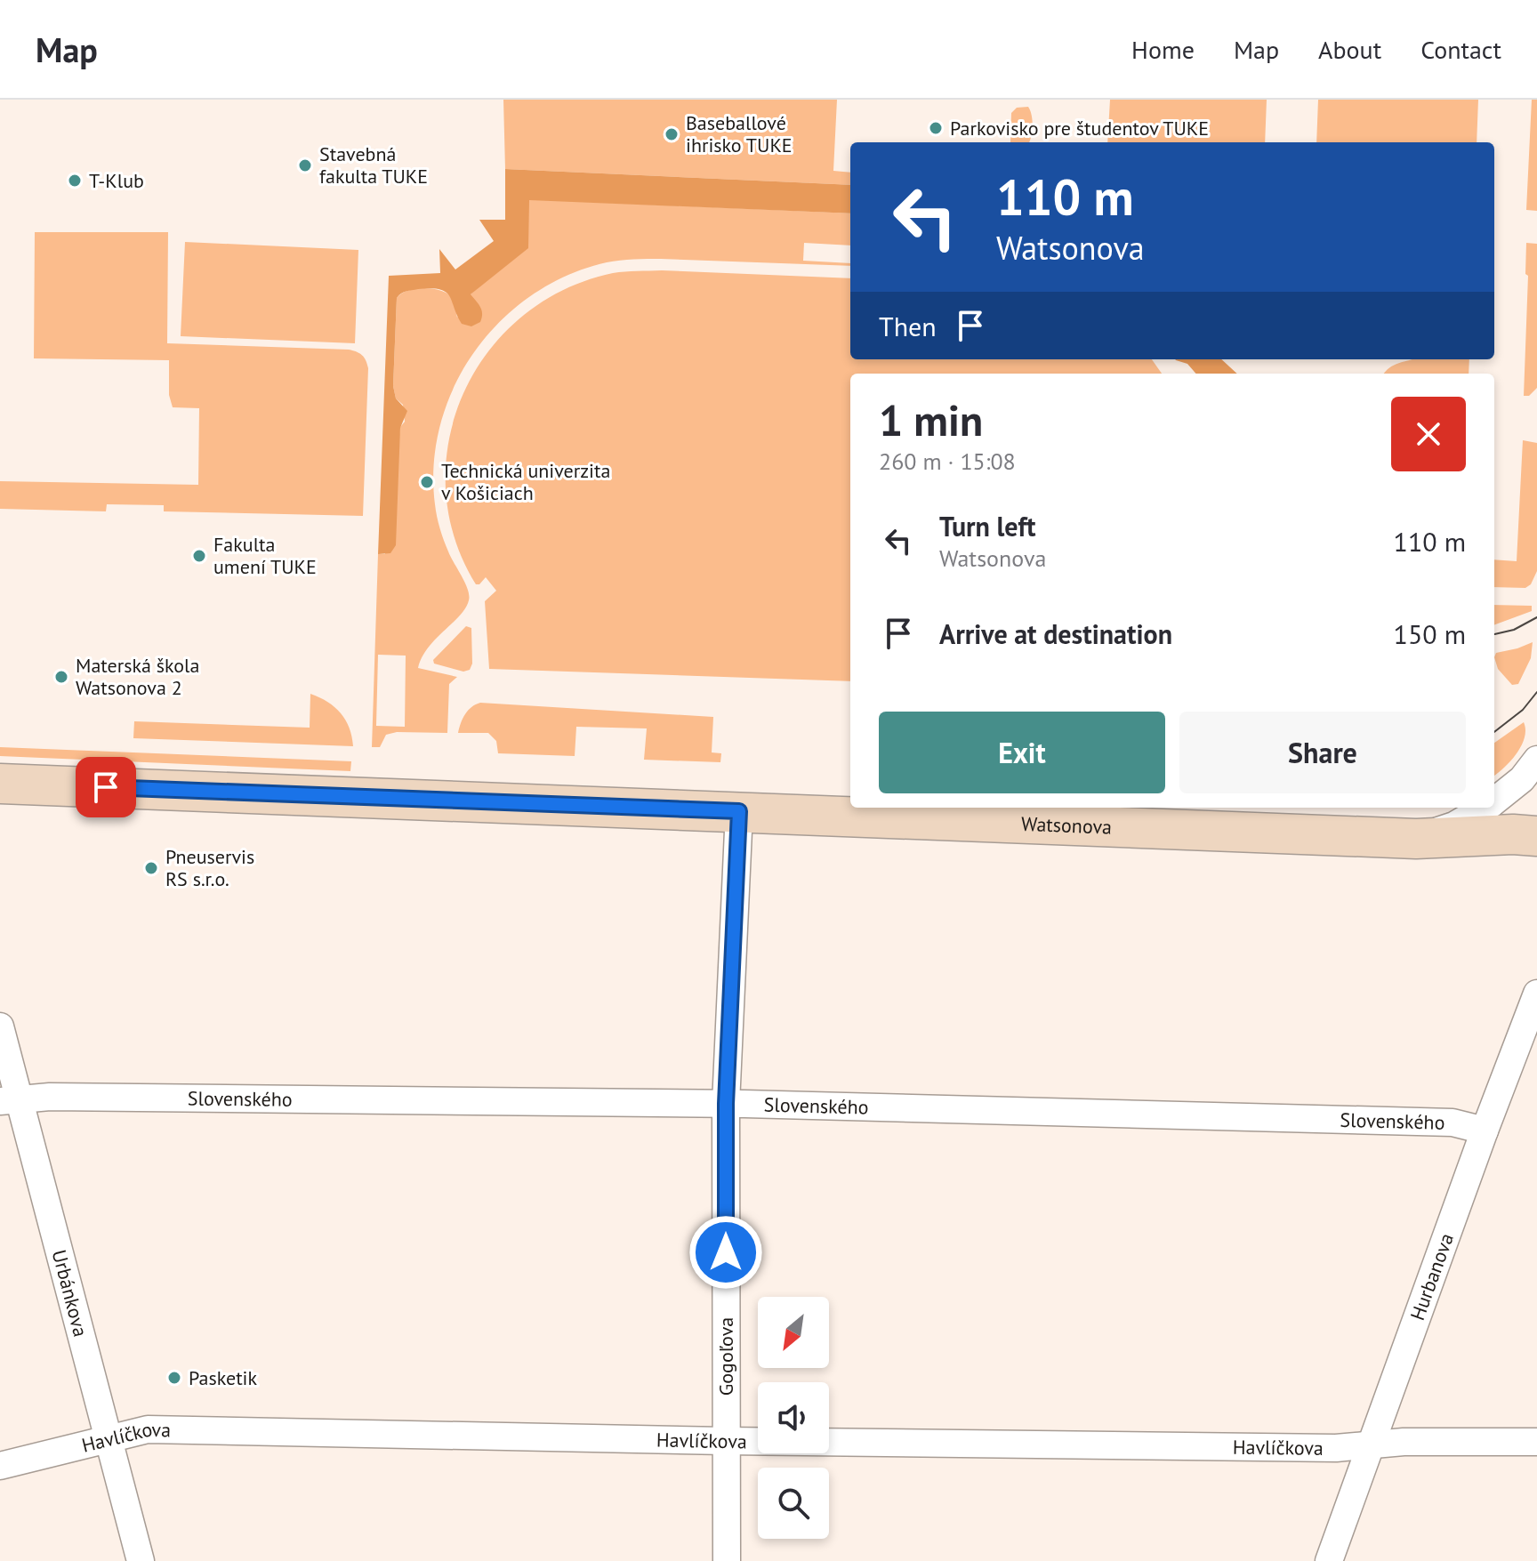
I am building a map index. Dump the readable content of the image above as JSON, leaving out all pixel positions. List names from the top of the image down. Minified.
{"streets":{"street":["Watsonova","Slovenského","Hurbanova","Urbánkova","Gogoľova","Havlíčkova"]},"crossings":[["Watsonova","Gogoľova"],["Slovenského","Hurbanova"],["Slovenského","Urbánkova"],["Slovenského","Gogoľova"],["Hurbanova","Havlíčkova"],["Urbánkova","Havlíčkova"],["Gogoľova","Havlíčkova"]],"places":["Parkovisko pre študentov TUKE","Baseballové ihrisko TUKE","Stavebná fakulta TUKE","T-Klub","Technická univerzita v Košiciach","Fakulta umení TUKE","Materská škola Watsonova 2","Pneuservis RS s.r.o.","Pasketik"],"north":"bottom left","page":{"header":"Map","nav":["Home","Map","About","Contact"],"turn":["110 m","Watsonova"],"then":"Then","heading":["1 min","260 m · 15:08"],"list":[{"name":"Turn left","note":"Watsonova","value":"110 m"},{"name":"Arrive at destination","value":"150 m"}],"buttons":["Exit","Share"]}}
